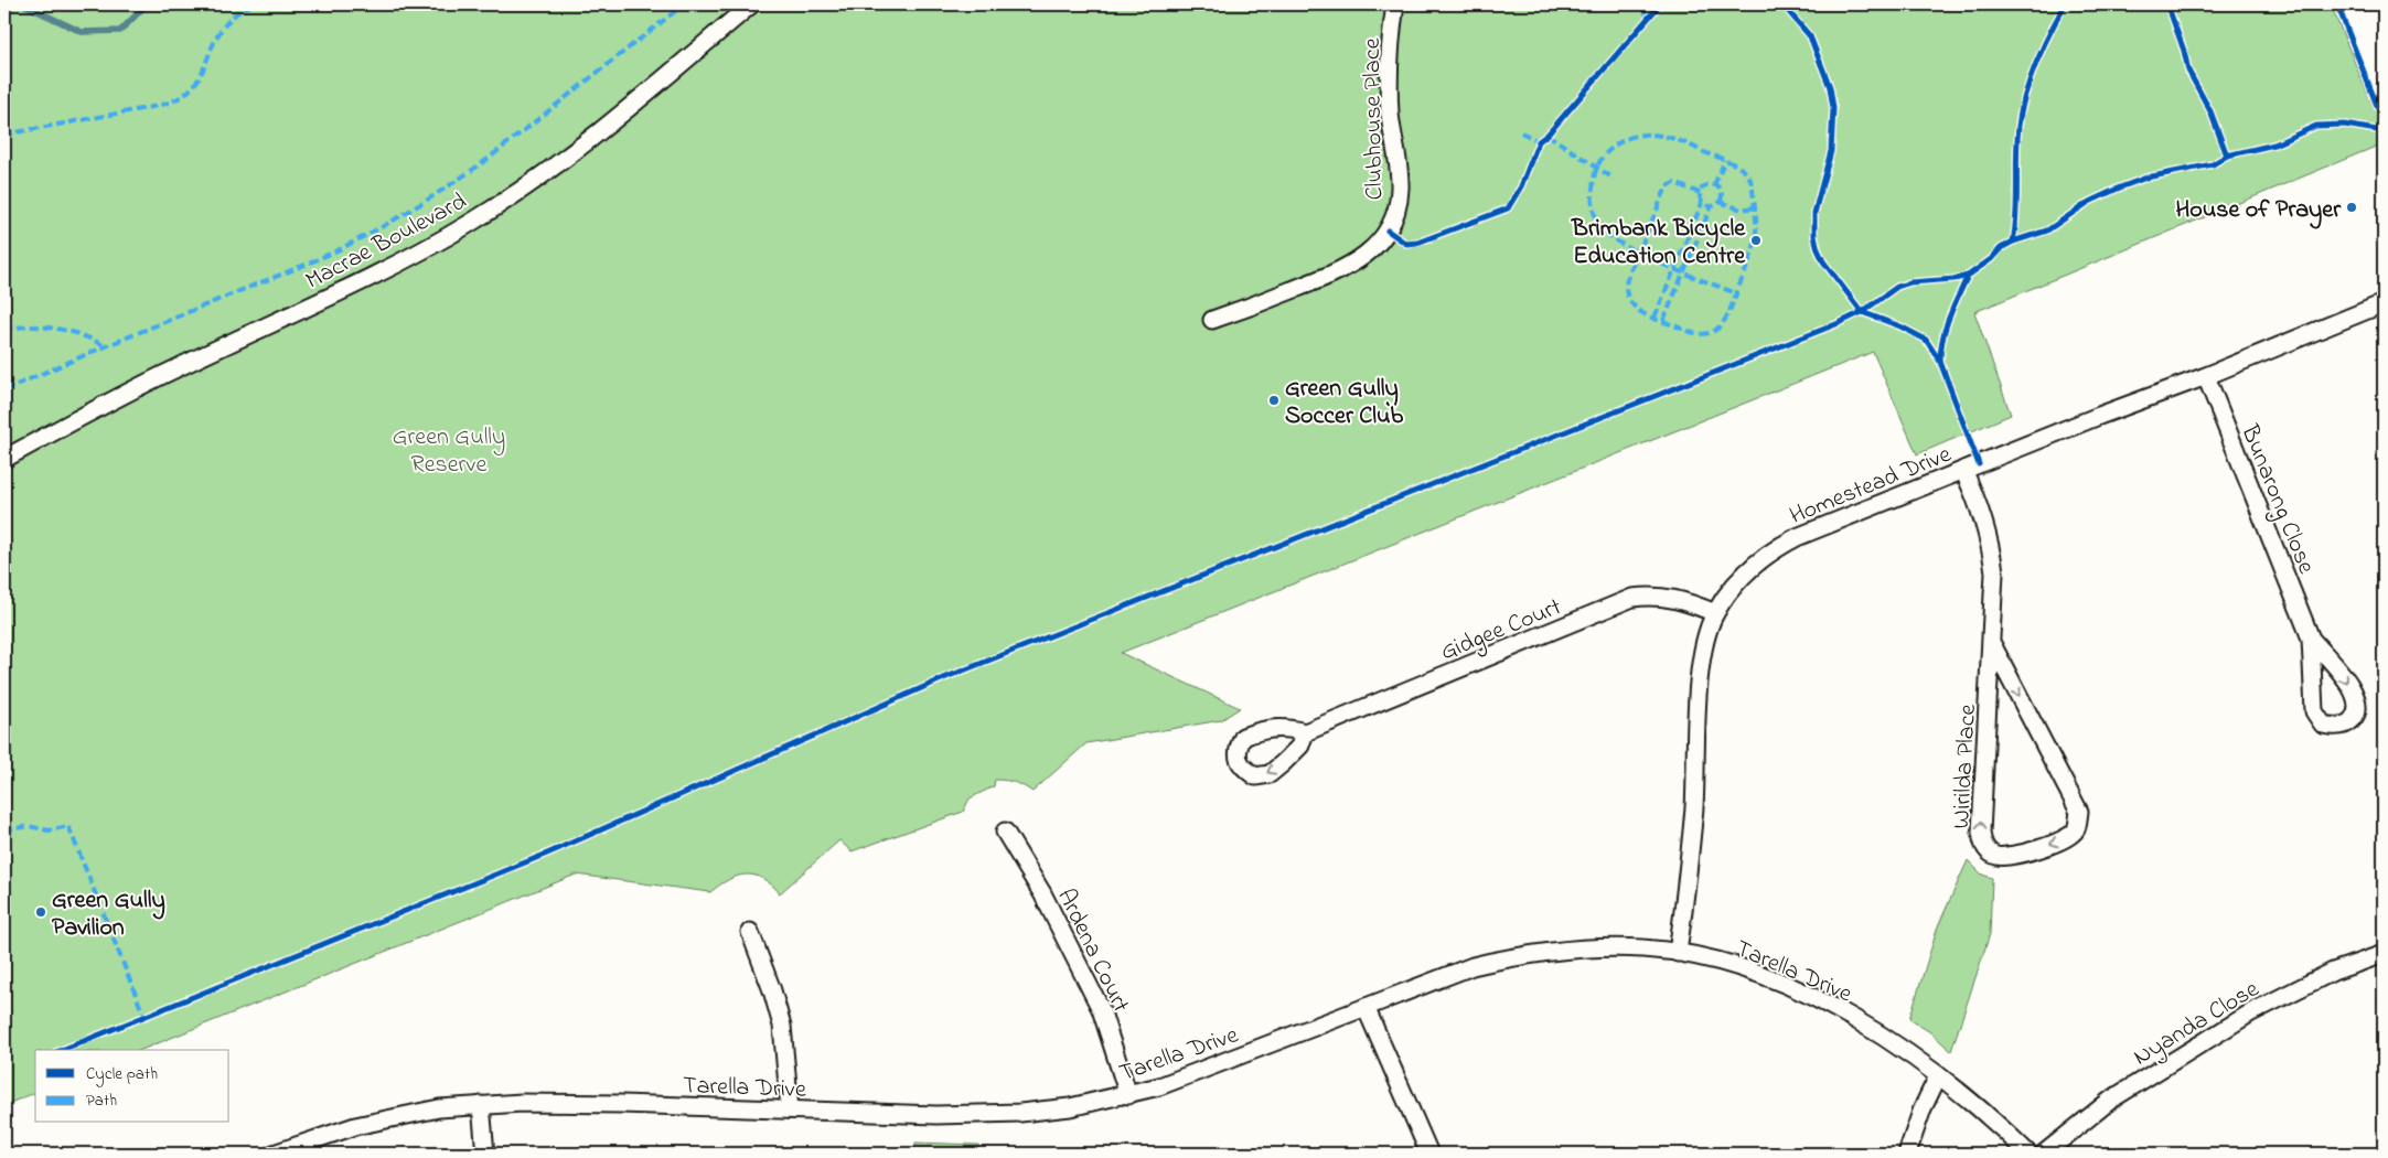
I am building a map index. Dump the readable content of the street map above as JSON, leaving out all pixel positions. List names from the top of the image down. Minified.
{"streets":{"street":["Clubhouse Place","Macrae Boulevard","Homestead Drive","Bunarong Close","Gidgee Court","Wirilda Place","Ardena Court","Tarella Drive","Nyanda Close"]},"crossings":[["Homestead Drive","Bunarong Close"],["Homestead Drive","Gidgee Court"],["Homestead Drive","Wirilda Place"],["Homestead Drive","Tarella Drive"],["Ardena Court","Tarella Drive"]],"parks":["Green Gully Reserve"],"places":["House of Prayer","Brimbank Bicycle Education Centre","Green Gully Soccer Club","Green Gully Pavilion"],"legend":["Cycle path","Path"]}
